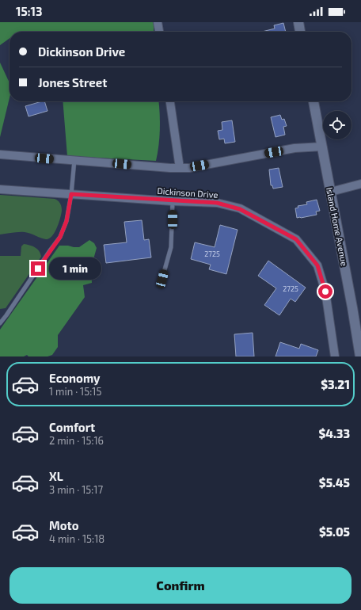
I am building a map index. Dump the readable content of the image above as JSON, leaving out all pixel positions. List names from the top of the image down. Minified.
{"streets":{"street":["Dickinson Drive","Island Home Avenue"]},"house_numbers":["2725","2725"],"page":{"status":"15:13","banner":["Dickinson Drive","Jones Street"],"bubble":"1 min","list":[{"name":"Economy","note":"1 min · 15:15","value":"$3.21"},{"name":"Comfort","note":"2 min · 15:16","value":"$4.33"},{"name":"XL","note":"3 min · 15:17","value":"$5.45"},{"name":"Moto","note":"4 min · 15:18","value":"$5.05"}],"buttons":"Confirm"}}
